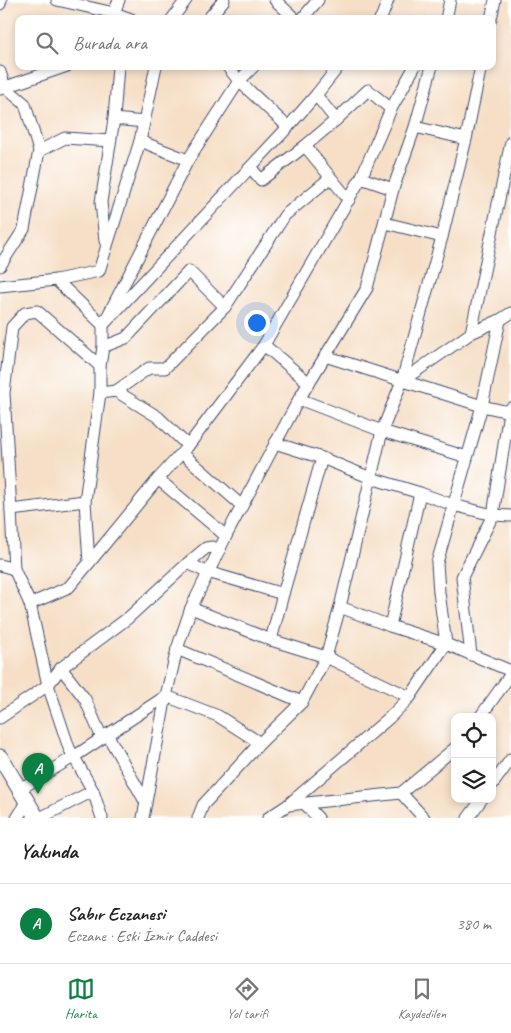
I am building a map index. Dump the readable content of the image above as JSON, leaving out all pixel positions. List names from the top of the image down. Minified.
{"page":{"search":"Burada ara","pins":"A","heading":"Yakında","list":[{"mark":"A","name":"Sabır Eczanesi","note":"Eczane · Eski İzmir Caddesi","value":"380 m"}],"nav":["Harita","Yol tarifi","Kaydedilen"]}}
